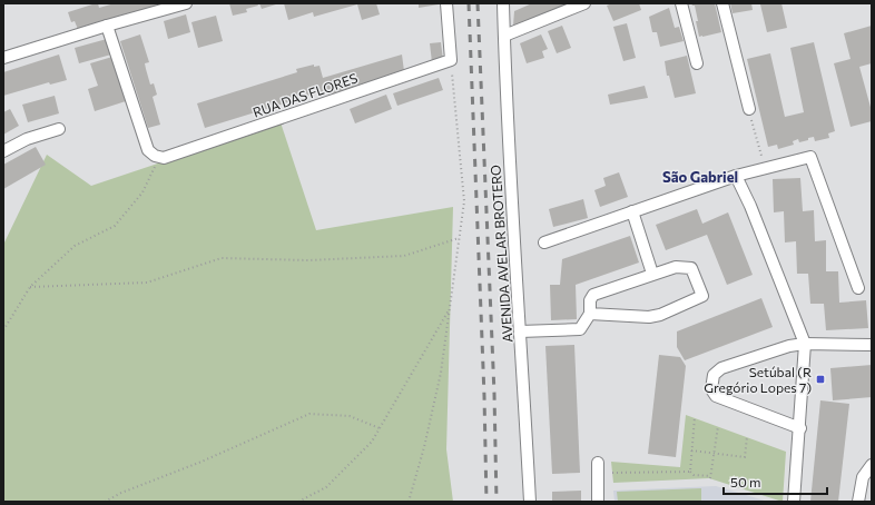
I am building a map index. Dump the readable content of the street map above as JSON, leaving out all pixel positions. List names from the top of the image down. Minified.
{"streets":{"street":["RUA DAS FLORES","AVENIDA AVELAR BROTERO"]},"districts":["São Gabriel"],"places":{"transit":["Setúbal (R Gregório Lopes 7)"]},"scale_bar":"50 m"}
